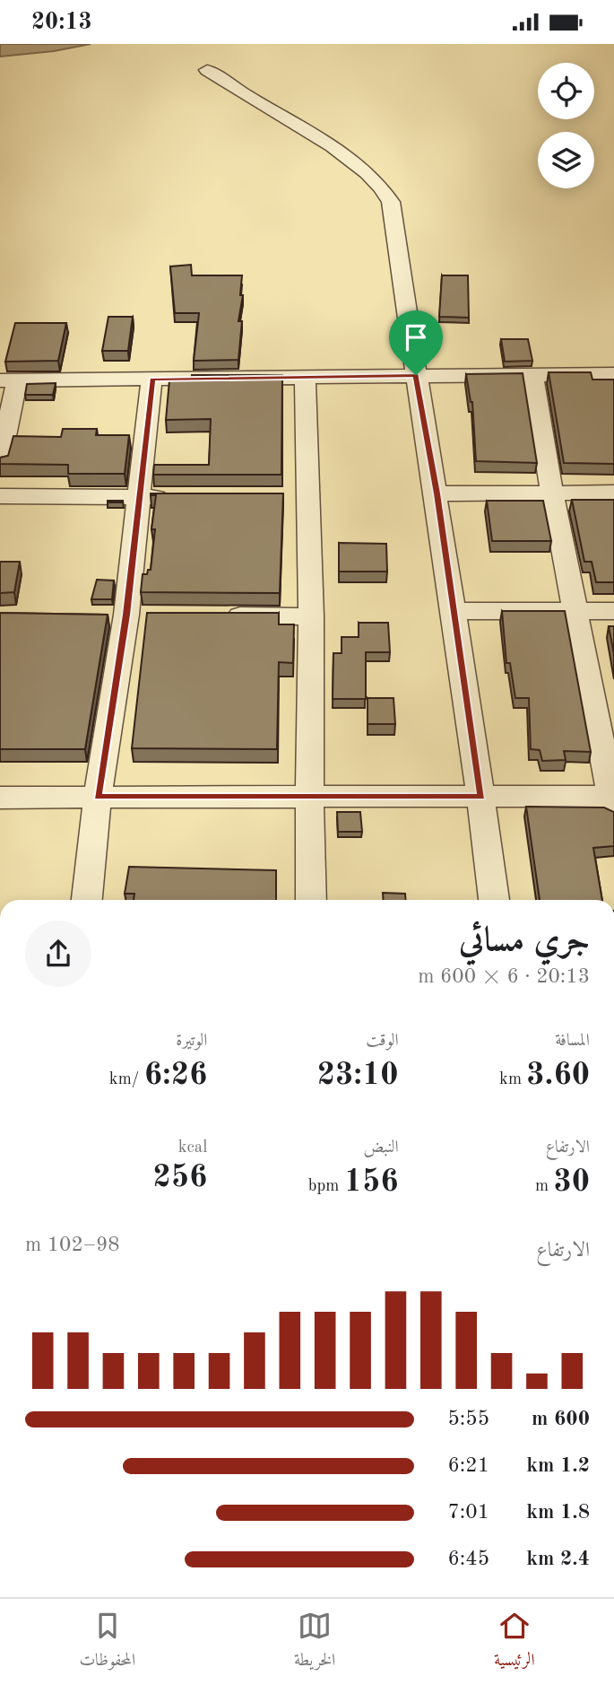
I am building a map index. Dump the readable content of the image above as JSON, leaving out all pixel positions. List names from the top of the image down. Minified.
{"page":{"status":"20:13","heading":["جري مسائي","20:13 · 6 × 600 m"],"stats":[["المسافة","3.60 km"],["الوقت","23:10"],["الوتيرة","6:26 /km"],["الارتفاع","30 m"],["النبض","156 bpm"],["kcal","256"]],"chart":["الارتفاع","98–102 m"],"list":[{"name":"600 m","note":"5:55"},{"name":"1.2 km","note":"6:21"},{"name":"1.8 km","note":"7:01"},{"name":"2.4 km","note":"6:45"}],"tabs":["الرئيسية","الخريطة","المحفوظات"]}}
